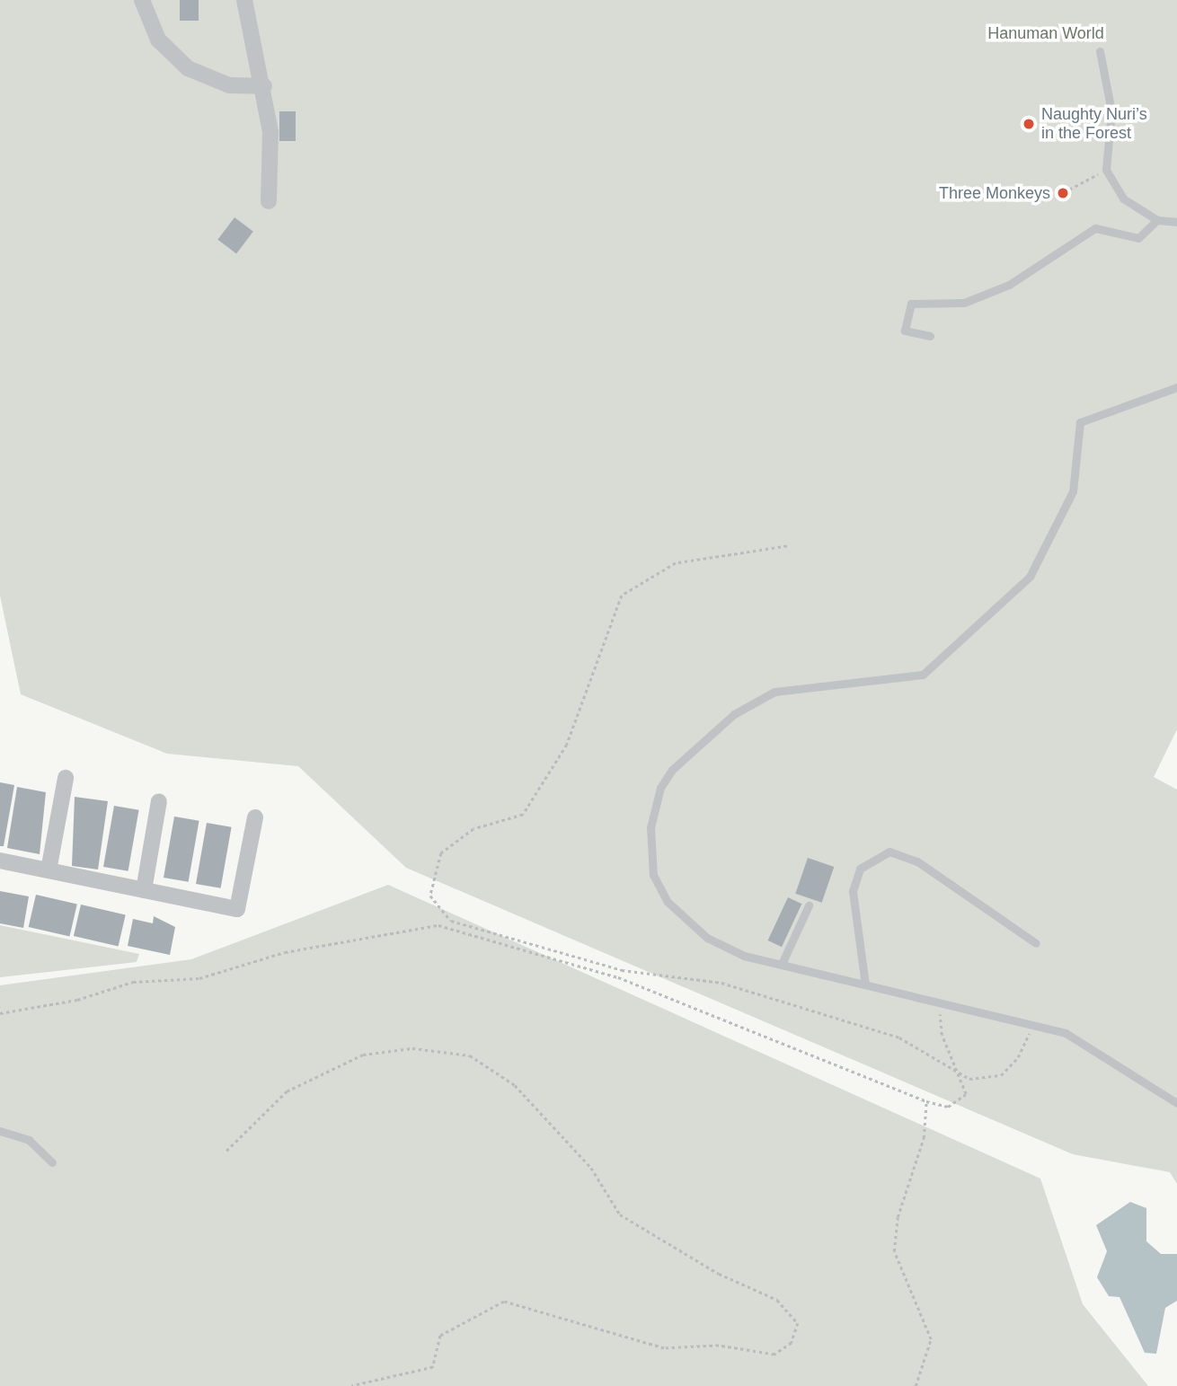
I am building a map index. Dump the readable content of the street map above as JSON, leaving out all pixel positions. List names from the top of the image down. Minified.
{"parks":["Hanuman World"],"places":["Naughty Nuri’s in the Forest","Three Monkeys"]}
